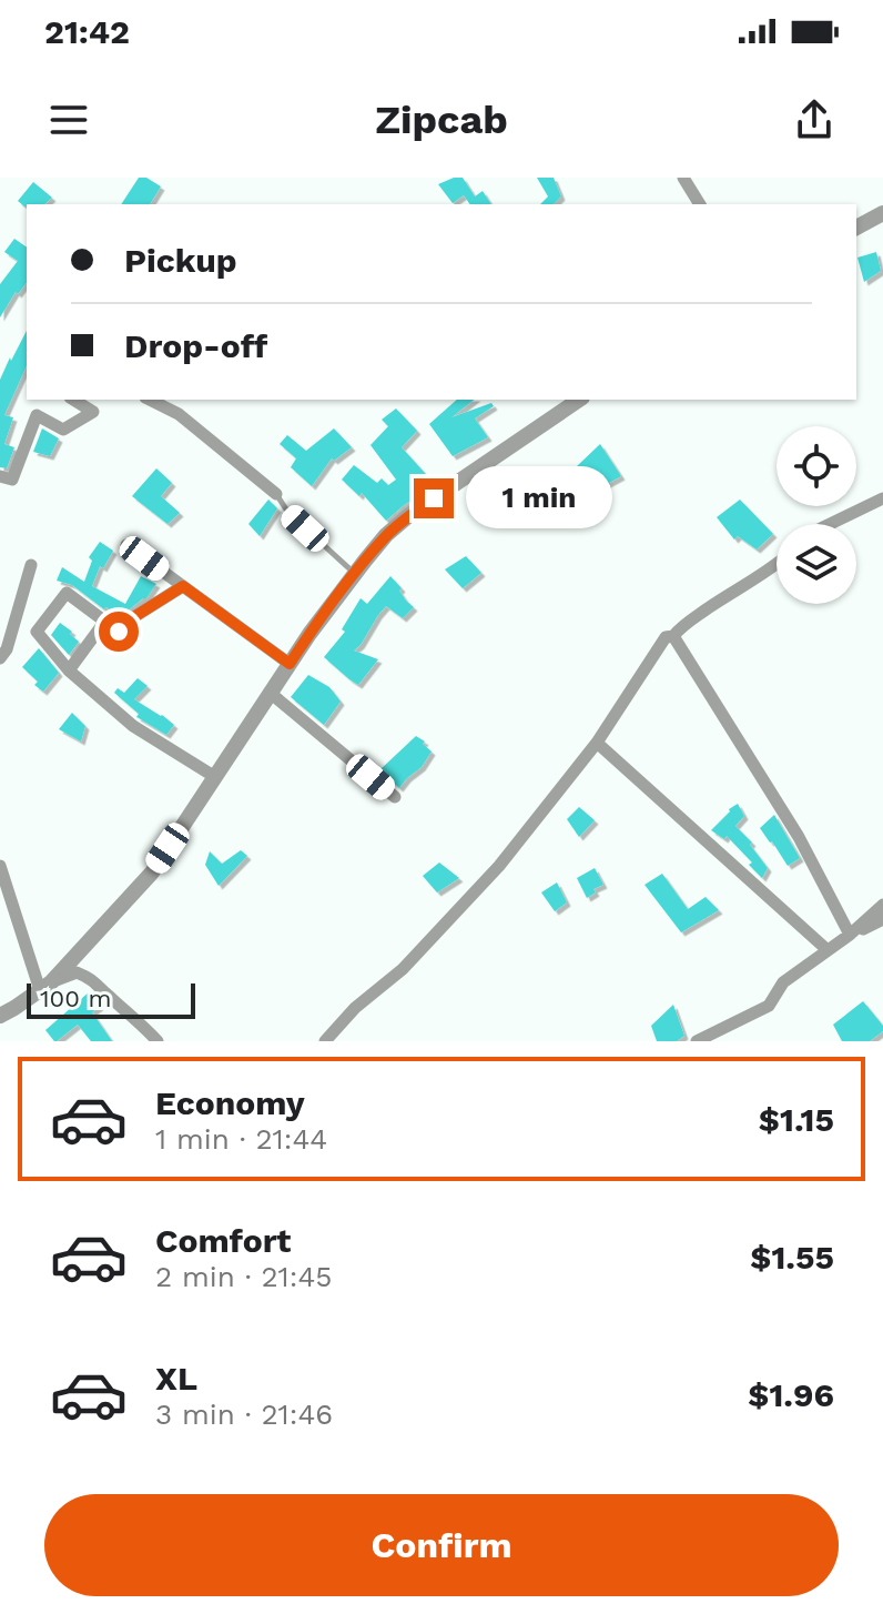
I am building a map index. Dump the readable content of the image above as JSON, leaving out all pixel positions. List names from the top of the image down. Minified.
{"scale_bar":"100 m","page":{"status":"21:42","header":"Zipcab","banner":["Pickup","Drop-off"],"bubble":"1 min","scale":"100 m","list":[{"name":"Economy","note":"1 min · 21:44","value":"$1.15"},{"name":"Comfort","note":"2 min · 21:45","value":"$1.55"},{"name":"XL","note":"3 min · 21:46","value":"$1.96"}],"buttons":"Confirm"}}
